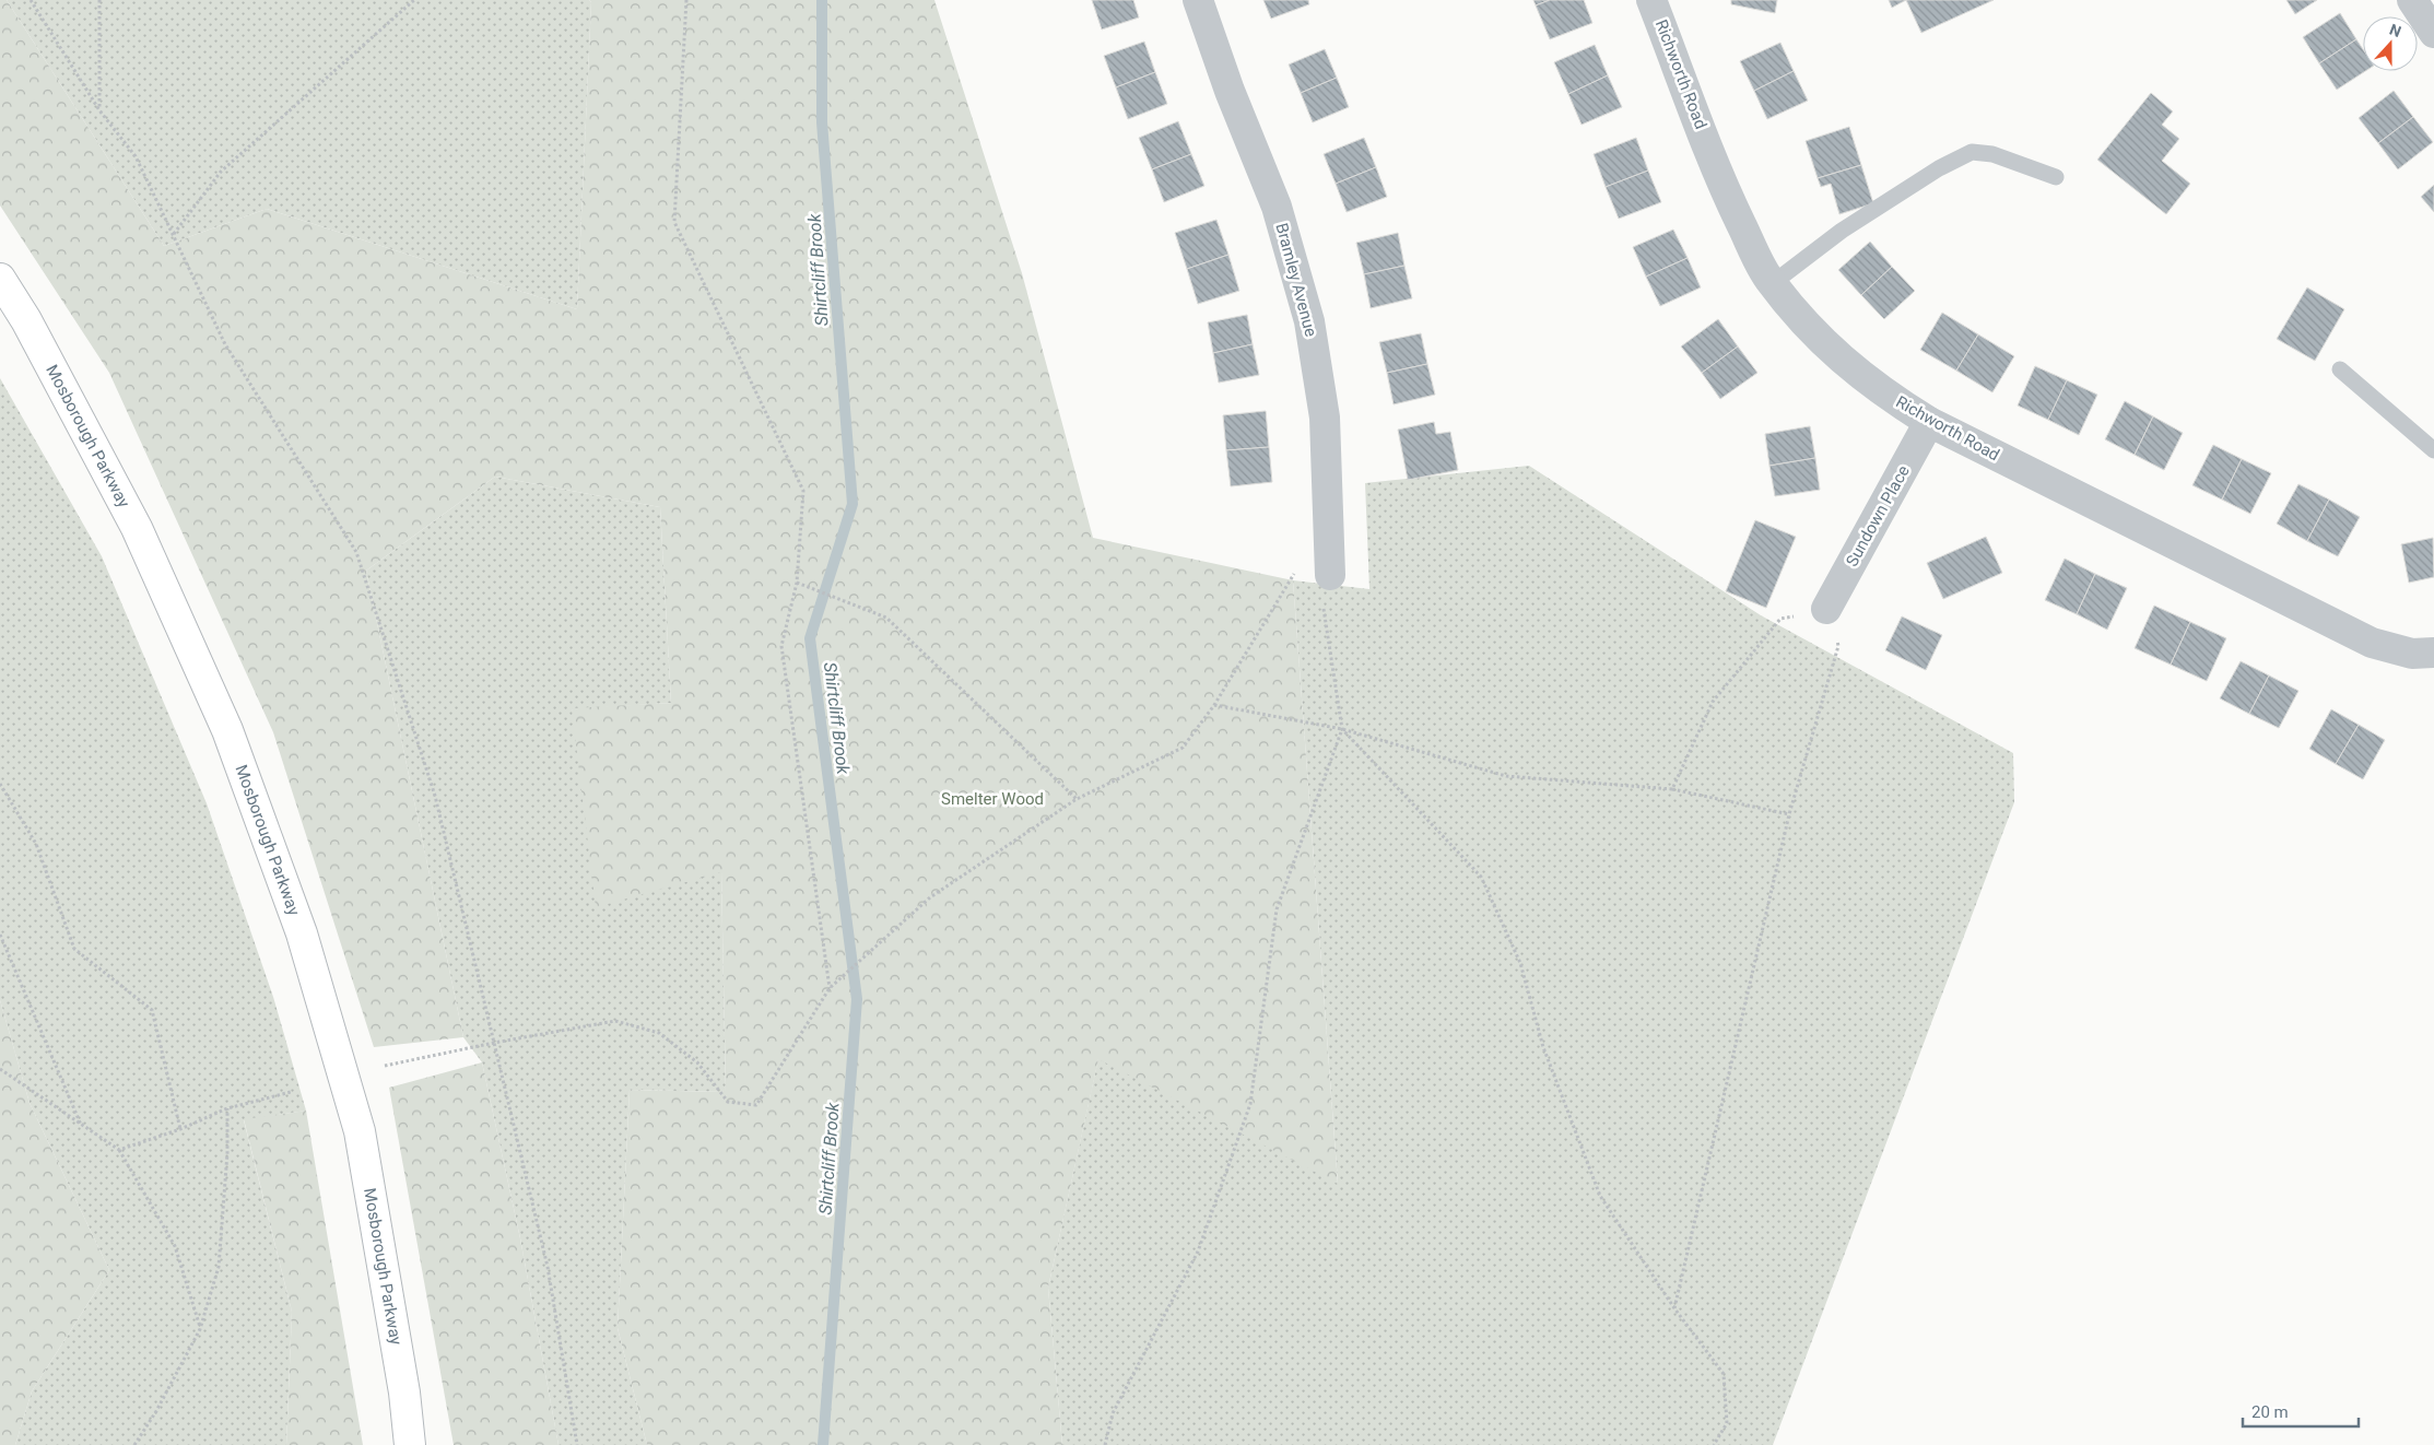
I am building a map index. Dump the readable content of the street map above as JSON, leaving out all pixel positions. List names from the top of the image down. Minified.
{"streets":{"highway":["Mosborough Parkway"],"street":["Richworth Road","Bramley Avenue","Sundown Place"]},"crossings":[["Richworth Road","Sundown Place"]],"water":["Shirtcliff Brook"],"parks":["Smelter Wood"],"scale_bar":"20 m","north":"top"}
